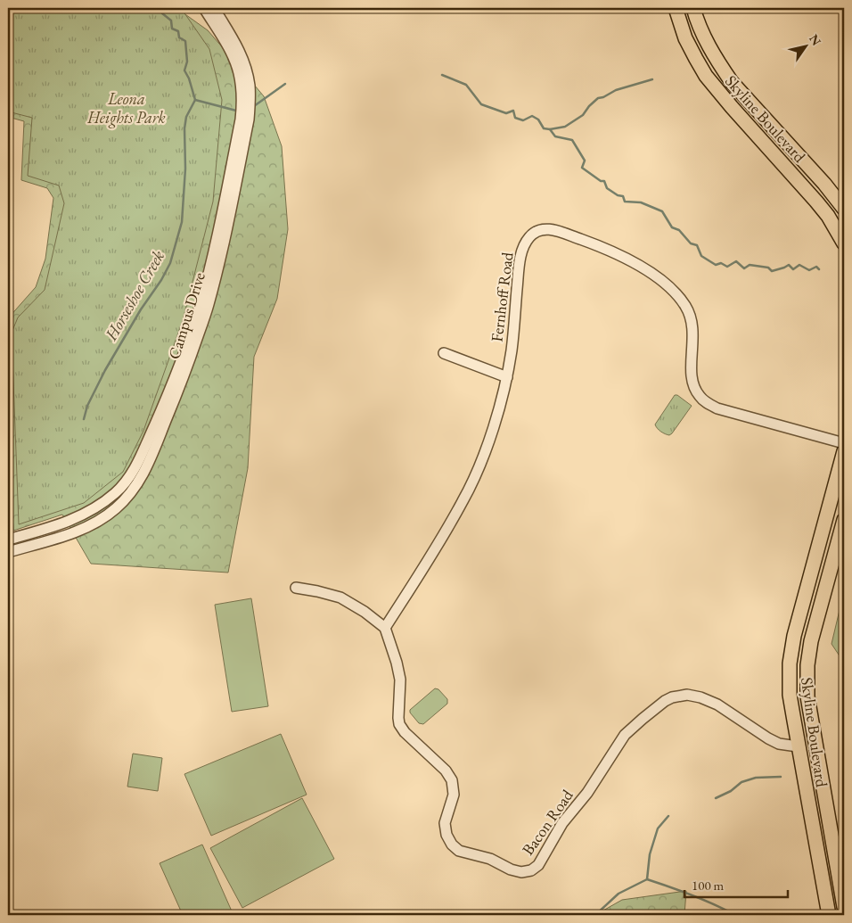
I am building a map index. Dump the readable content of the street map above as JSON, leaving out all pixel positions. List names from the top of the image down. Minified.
{"streets":{"main road":["Skyline Boulevard"],"street":["Fernhoff Road","Campus Drive","Bacon Road"]},"crossings":[["Skyline Boulevard","Bacon Road"],["Fernhoff Road","Bacon Road"]],"water":["Horseshoe Creek"],"parks":["Leona Heights Park"],"scale_bar":"100 m","north":"top right"}
